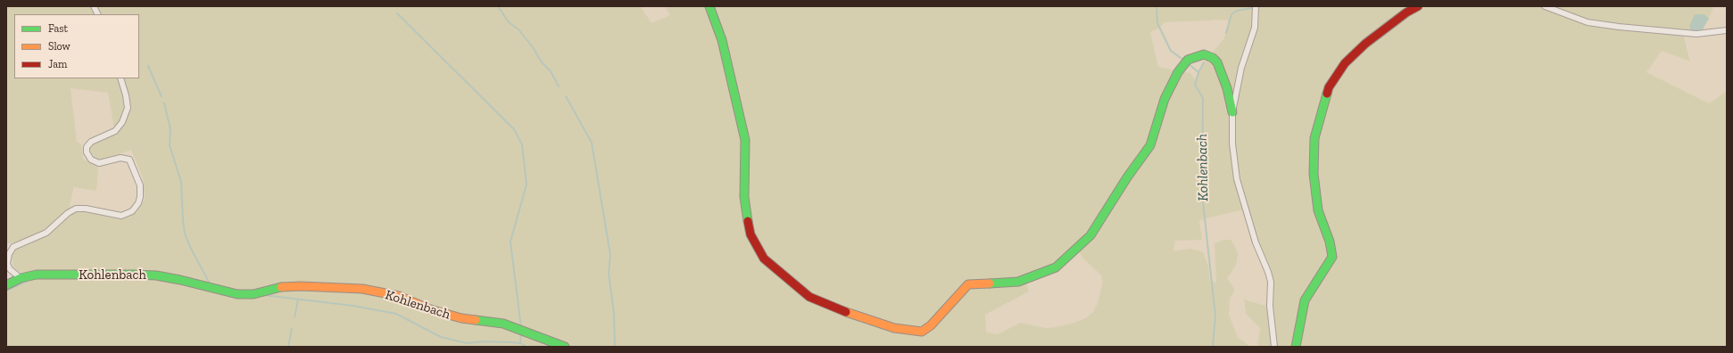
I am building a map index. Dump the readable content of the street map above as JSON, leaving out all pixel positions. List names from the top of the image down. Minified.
{"streets":{"street":["Kohlenbach"]},"water":["Kohlenbach"],"legend":["Fast","Slow","Jam"]}
